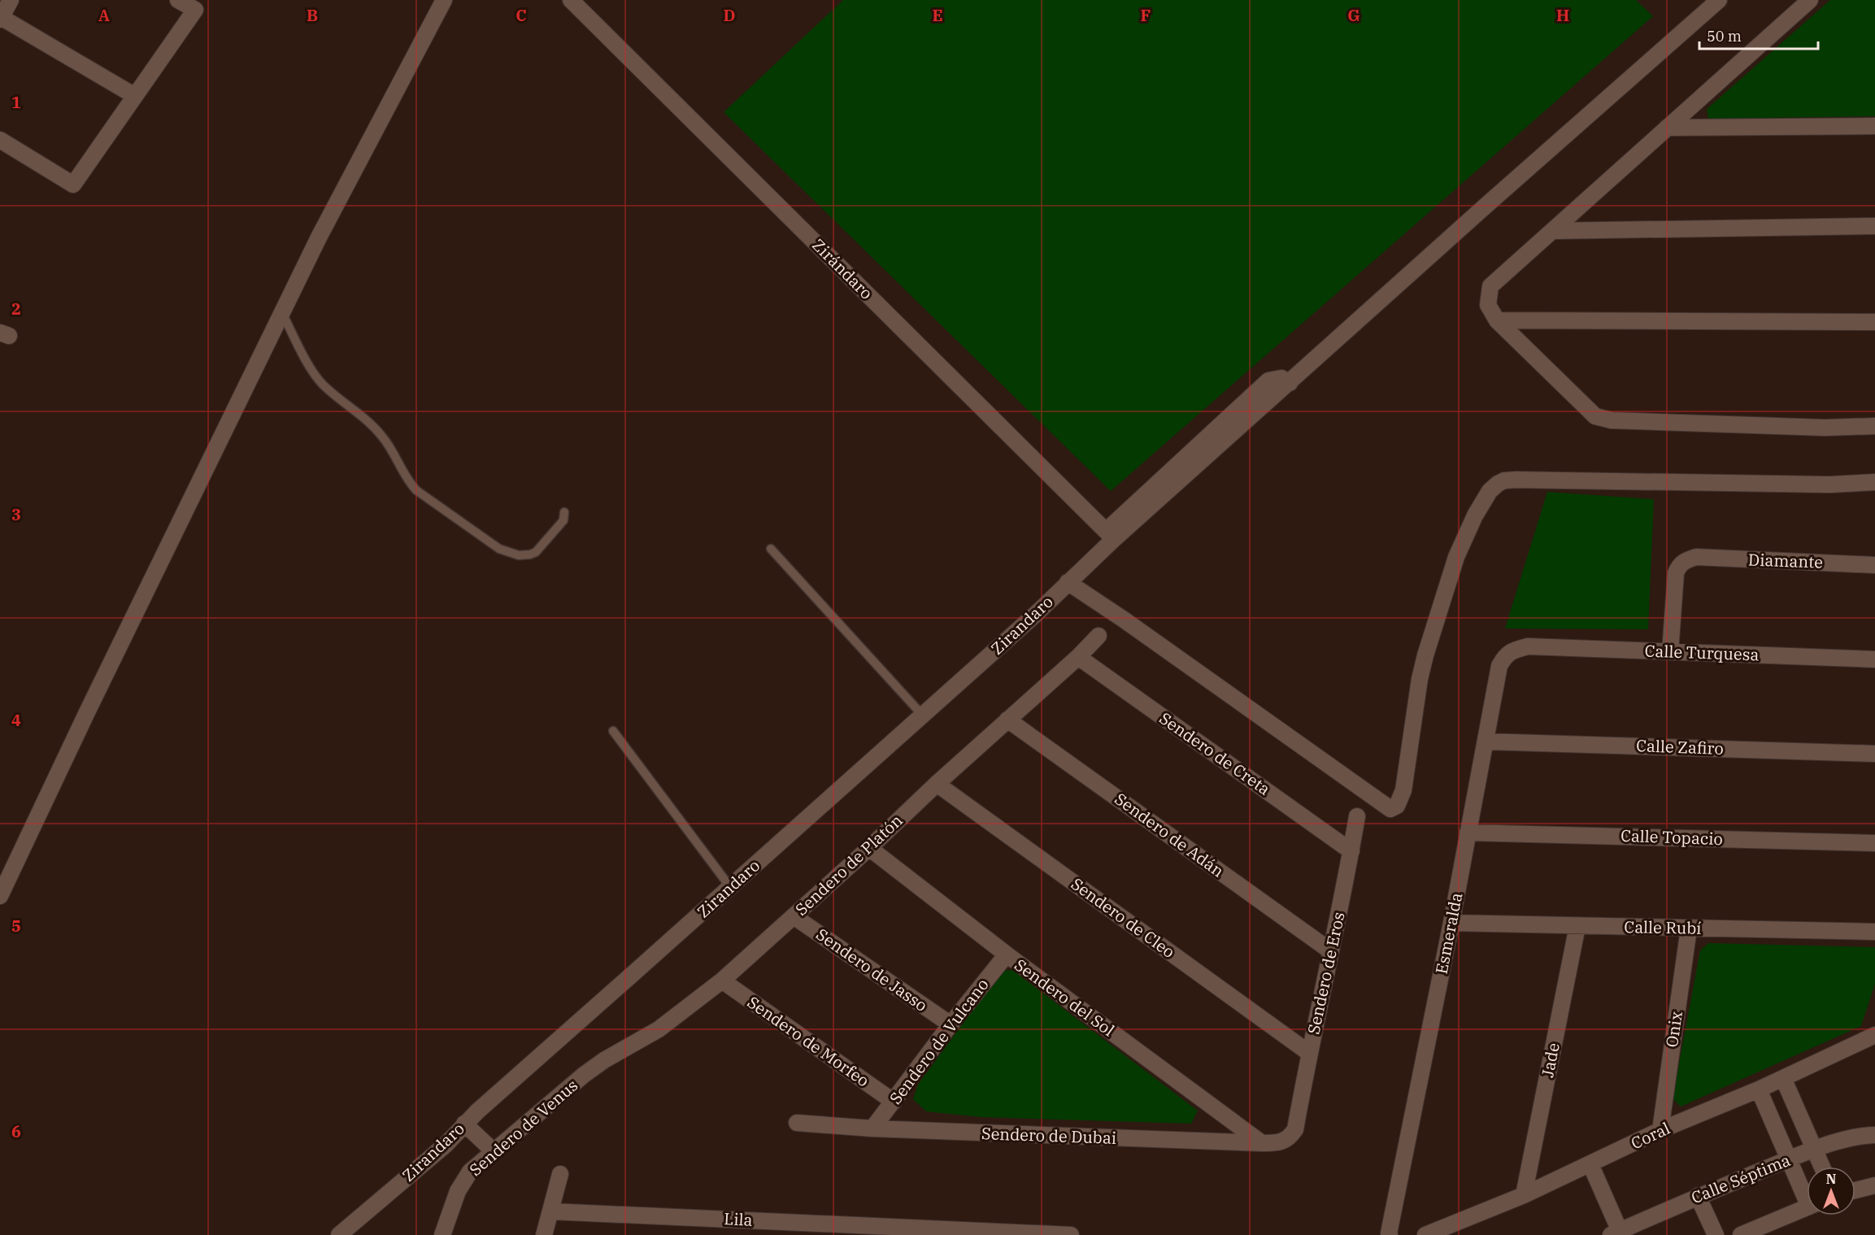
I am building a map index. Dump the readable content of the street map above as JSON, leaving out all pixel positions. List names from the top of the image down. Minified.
{"streets":{"street":["Zirándaro","Diamante","Zirandaro","Calle Turquesa","Calle Zafiro","Sendero de Creta","Sendero de Adán","Calle Topacio","Sendero de Platón","Sendero de Cleo","Calle Rubí","Esmeralda","Sendero de Jasso","Sendero de Eros","Sendero del Sol","Onix","Sendero de Morfeo","Sendero de Vulcano","Jade","Sendero de Venus","Sendero de Dubai","Coral","Calle Séptima","Lila"]},"crossings":[["Zirándaro","Zirandaro"],["Diamante","Calle Turquesa"],["Calle Turquesa","Esmeralda"],["Calle Zafiro","Esmeralda"],["Sendero de Creta","Sendero de Platón"],["Sendero de Creta","Sendero de Eros"],["Sendero de Adán","Sendero de Platón"],["Sendero de Adán","Sendero de Eros"],["Calle Topacio","Esmeralda"],["Sendero de Platón","Sendero de Cleo"],["Sendero de Platón","Sendero de Jasso"],["Sendero de Platón","Sendero del Sol"],["Sendero de Platón","Sendero de Morfeo"],["Sendero de Platón","Sendero de Venus"],["Sendero de Cleo","Sendero de Eros"],["Calle Rubí","Esmeralda"],["Calle Rubí","Onix"],["Calle Rubí","Jade"],["Sendero de Jasso","Sendero de Vulcano"],["Sendero de Eros","Sendero de Dubai"],["Sendero del Sol","Sendero de Vulcano"],["Sendero del Sol","Sendero de Dubai"],["Onix","Coral"],["Sendero de Morfeo","Sendero de Vulcano"],["Sendero de Vulcano","Sendero de Dubai"],["Jade","Coral"]],"scale_bar":"50 m","north":"top","grid":{"columns":["A","B","C","D","E","F","G","H"],"rows":["1","2","3","4","5","6"]}}
